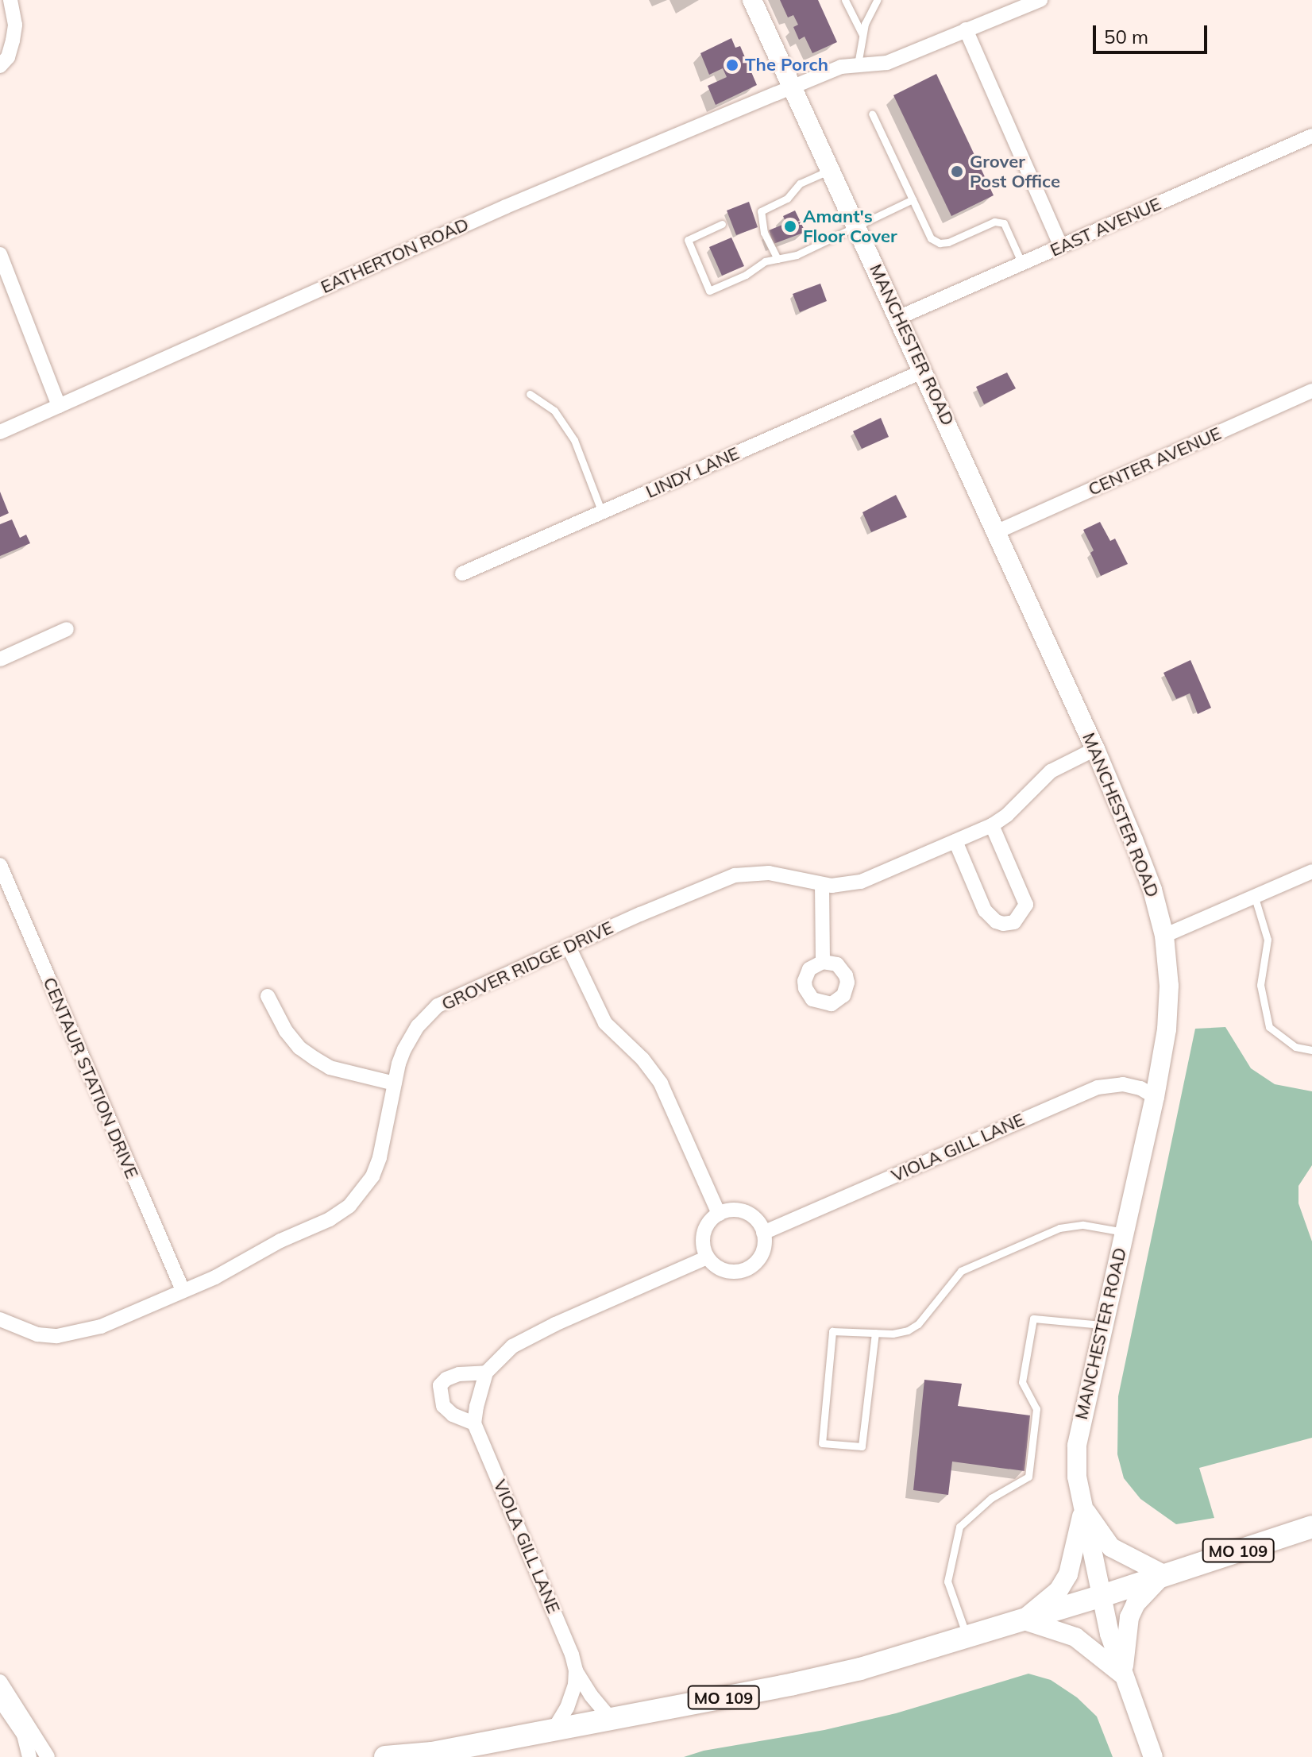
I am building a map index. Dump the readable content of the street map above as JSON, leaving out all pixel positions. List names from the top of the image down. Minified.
{"streets":{"main road":["MO 109"],"street":["EAST AVENUE","EATHERTON ROAD","MANCHESTER ROAD","CENTER AVENUE","LINDY LANE","GROVER RIDGE DRIVE","CENTAUR STATION DRIVE","VIOLA GILL LANE"]},"crossings":[["EAST AVENUE","MANCHESTER ROAD"],["EATHERTON ROAD","MANCHESTER ROAD"],["MANCHESTER ROAD","CENTER AVENUE"],["MANCHESTER ROAD","LINDY LANE"],["MANCHESTER ROAD","GROVER RIDGE DRIVE"],["MANCHESTER ROAD","VIOLA GILL LANE"],["MANCHESTER ROAD","MO 109"],["GROVER RIDGE DRIVE","CENTAUR STATION DRIVE"],["VIOLA GILL LANE","MO 109"]],"places":["The Porch","Grover Post Office","Amant's Floor Cover"],"scale_bar":"50 m"}
